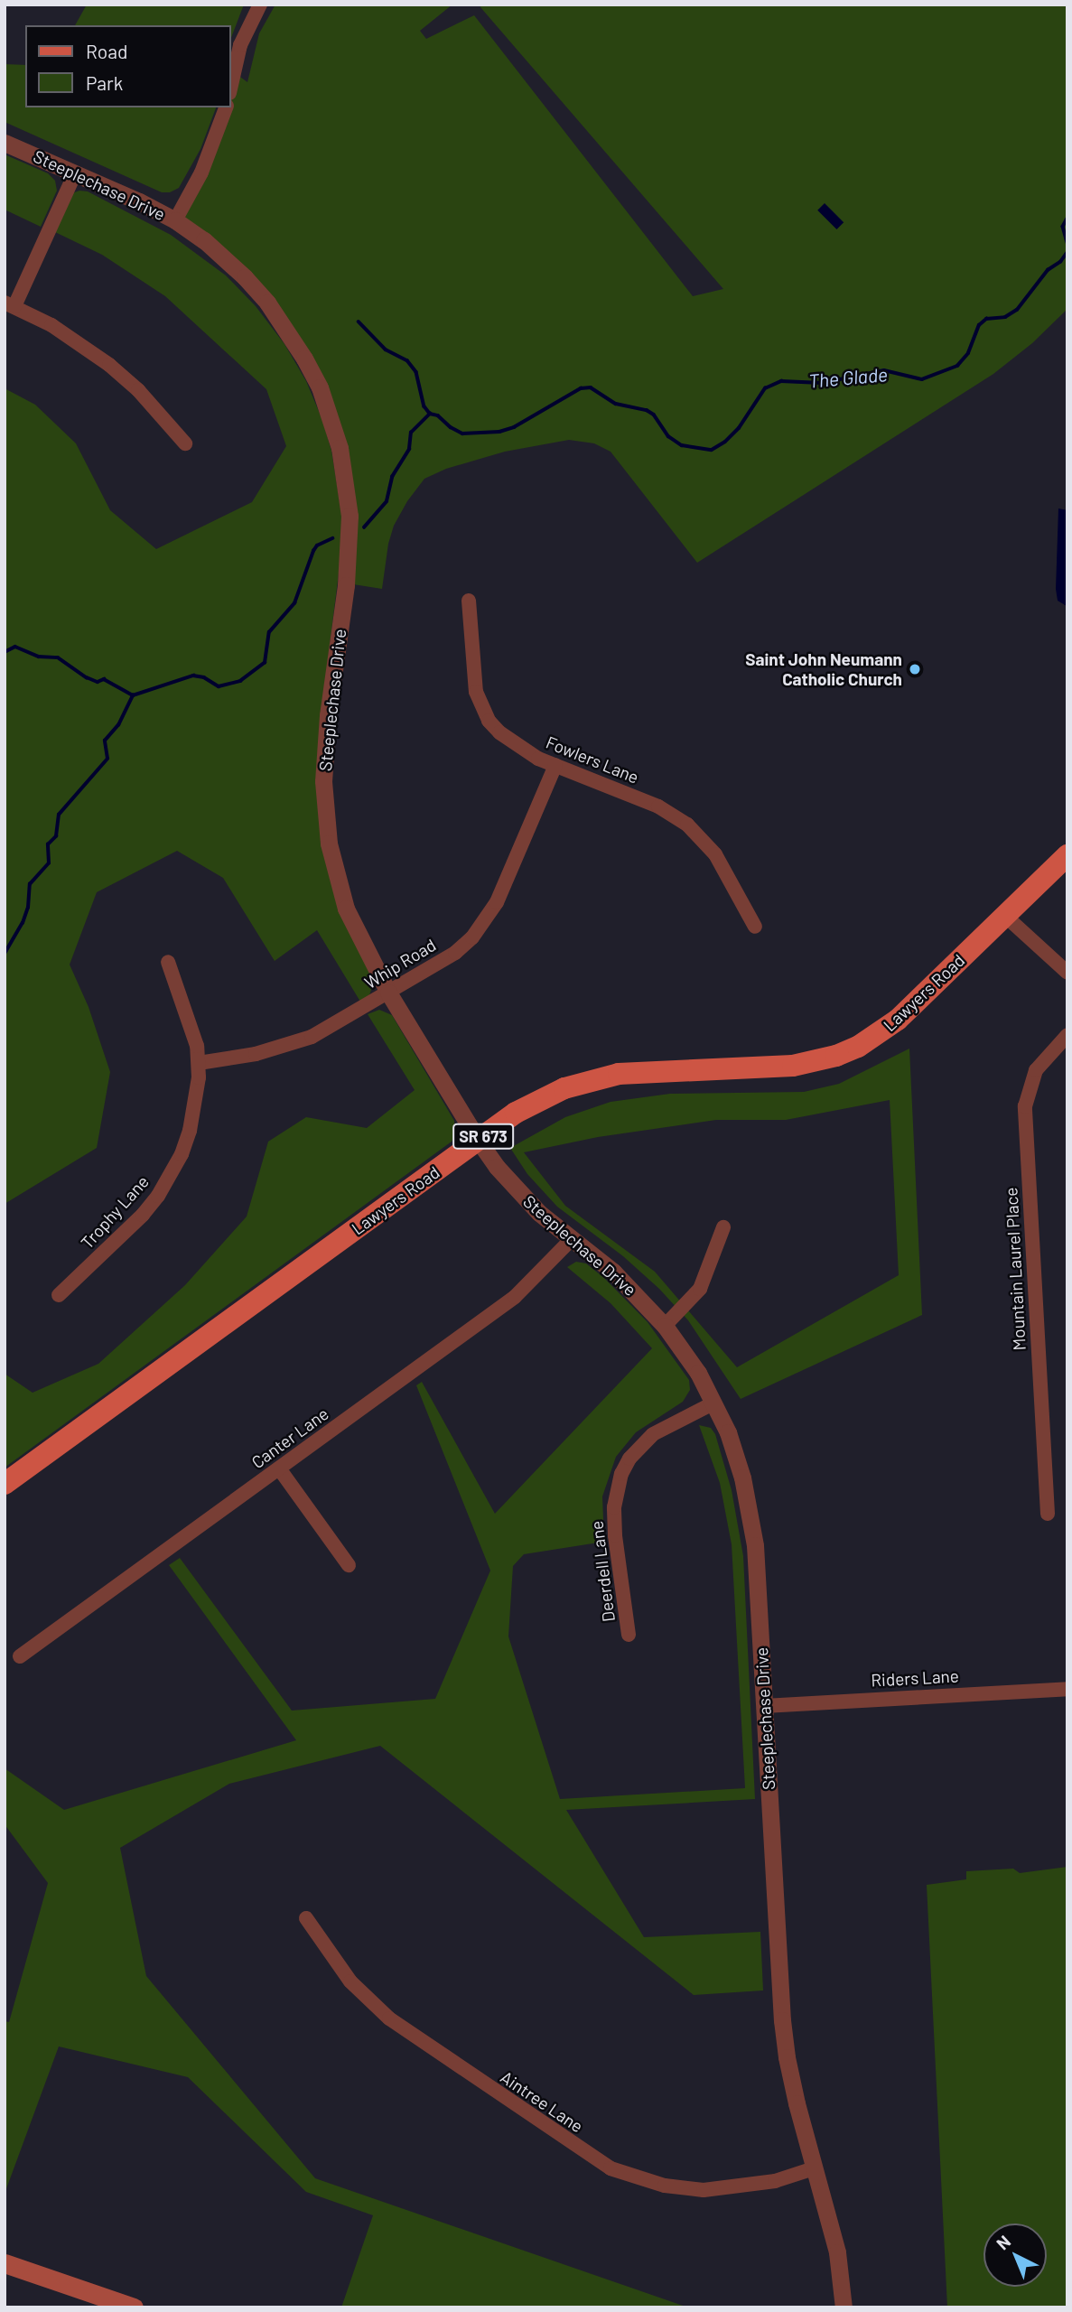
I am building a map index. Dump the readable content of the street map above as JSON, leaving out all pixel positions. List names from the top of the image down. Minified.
{"streets":{"main road":["Lawyers Road","SR 673"],"street":["Steeplechase Drive","Fowlers Lane","Whip Road","Trophy Lane","Mountain Laurel Place","Canter Lane","Deerdell Lane","Riders Lane","Aintree Lane"]},"crossings":[["Steeplechase Drive","Whip Road"],["Steeplechase Drive","Lawyers Road"],["Steeplechase Drive","Canter Lane"],["Steeplechase Drive","Deerdell Lane"],["Steeplechase Drive","Riders Lane"],["Steeplechase Drive","Aintree Lane"],["Fowlers Lane","Whip Road"],["Whip Road","Trophy Lane"]],"water":["The Glade"],"places":["Saint John Neumann Catholic Church"],"legend":["Road","Park"],"north":"top left"}
